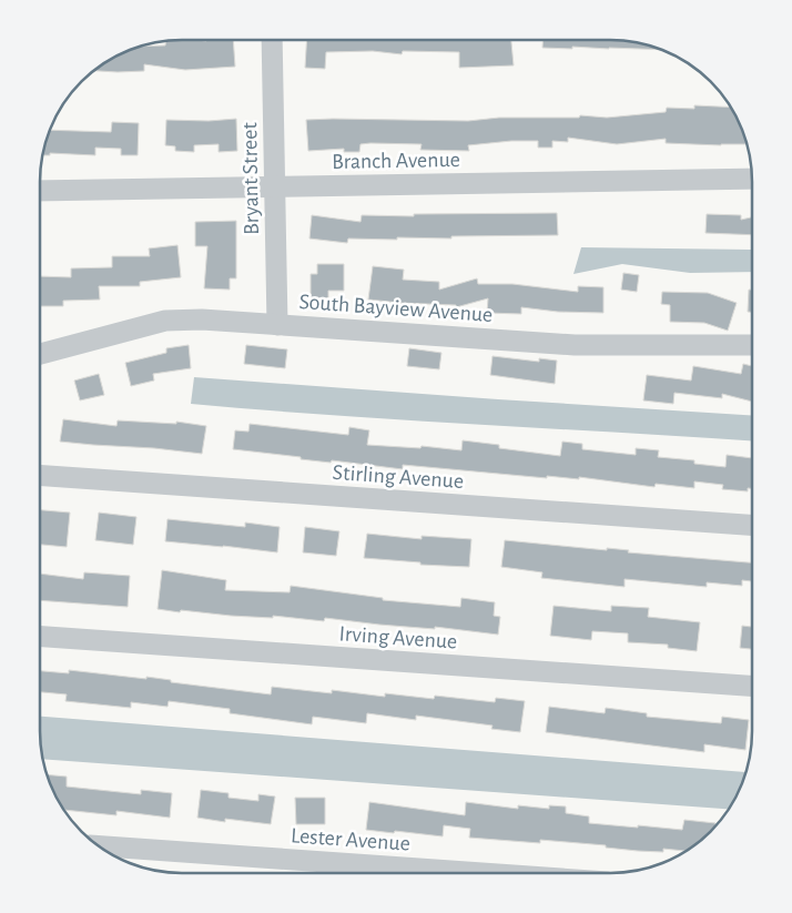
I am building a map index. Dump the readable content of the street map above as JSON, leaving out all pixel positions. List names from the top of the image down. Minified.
{"streets":{"street":["Branch Avenue","Bryant Street","South Bayview Avenue","Stirling Avenue","Irving Avenue","Lester Avenue"]},"crossings":[["Branch Avenue","Bryant Street"],["Bryant Street","South Bayview Avenue"]]}
